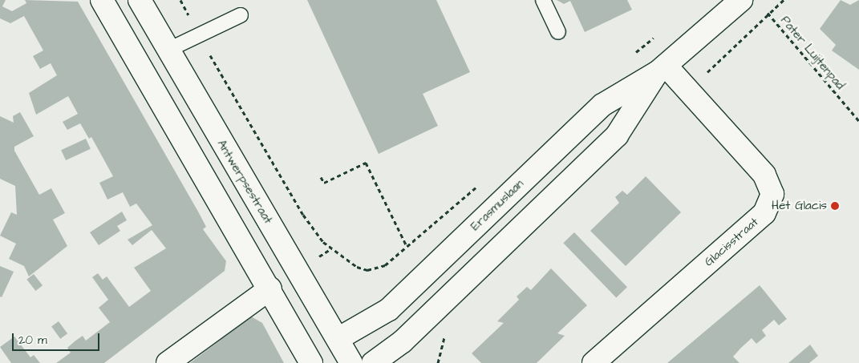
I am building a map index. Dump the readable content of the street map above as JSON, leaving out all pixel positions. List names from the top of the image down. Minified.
{"streets":{"main road":["Antwerpsestraat","Erasmuslaan","Glacisstraat"],"path":["Pater Luijtenpad"]},"crossings":[["Antwerpsestraat","Erasmuslaan"],["Erasmuslaan","Glacisstraat"]],"places":["Het Glacis"],"scale_bar":"20 m"}
